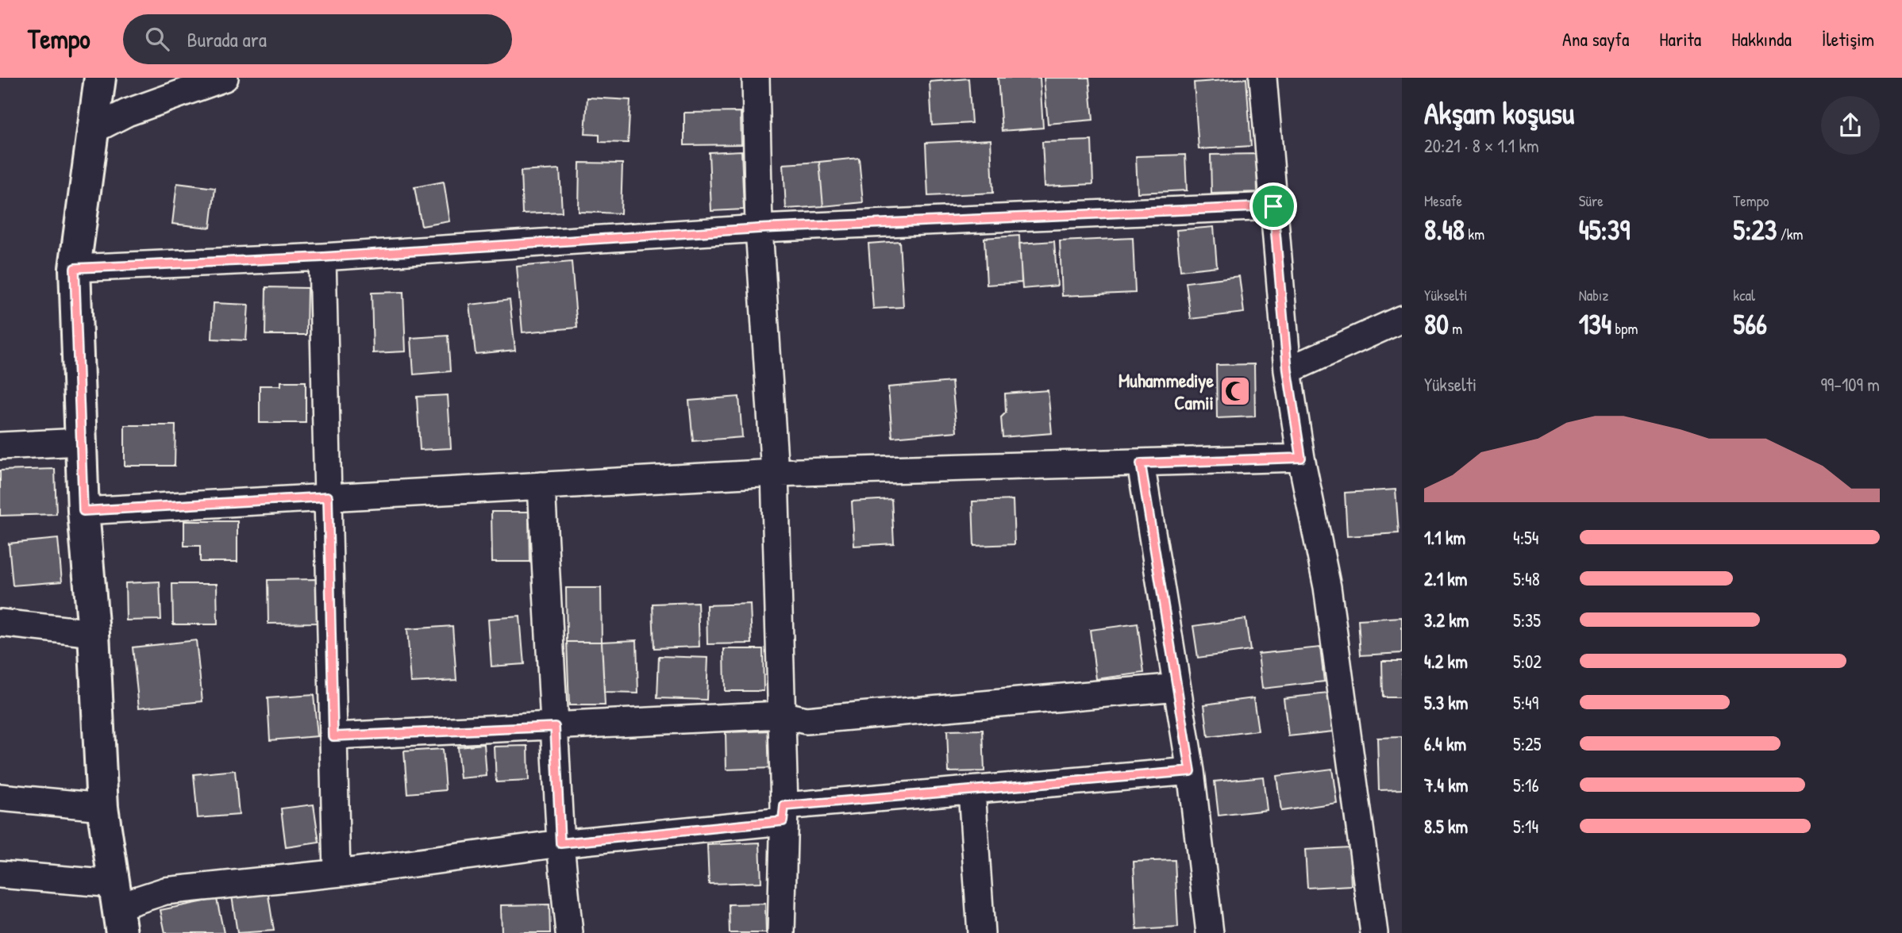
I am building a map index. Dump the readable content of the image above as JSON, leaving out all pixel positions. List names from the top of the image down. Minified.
{"places":{"mosque":["Muhammediye Camii"]},"page":{"header":"Tempo","search":"Burada ara","nav":["Ana sayfa","Harita","Hakkında","İletişim"],"heading":["Akşam koşusu","20:21 · 8 × 1.1 km"],"stats":[["Mesafe","8.48 km"],["Süre","45:39"],["Tempo","5:23 /km"],["Yükselti","80 m"],["Nabız","134 bpm"],["kcal","566"]],"chart":["Yükselti","99–109 m"],"list":[{"name":"1.1 km","note":"4:54"},{"name":"2.1 km","note":"5:48"},{"name":"3.2 km","note":"5:35"},{"name":"4.2 km","note":"5:02"},{"name":"5.3 km","note":"5:49"},{"name":"6.4 km","note":"5:25"},{"name":"7.4 km","note":"5:16"},{"name":"8.5 km","note":"5:14"}]}}
